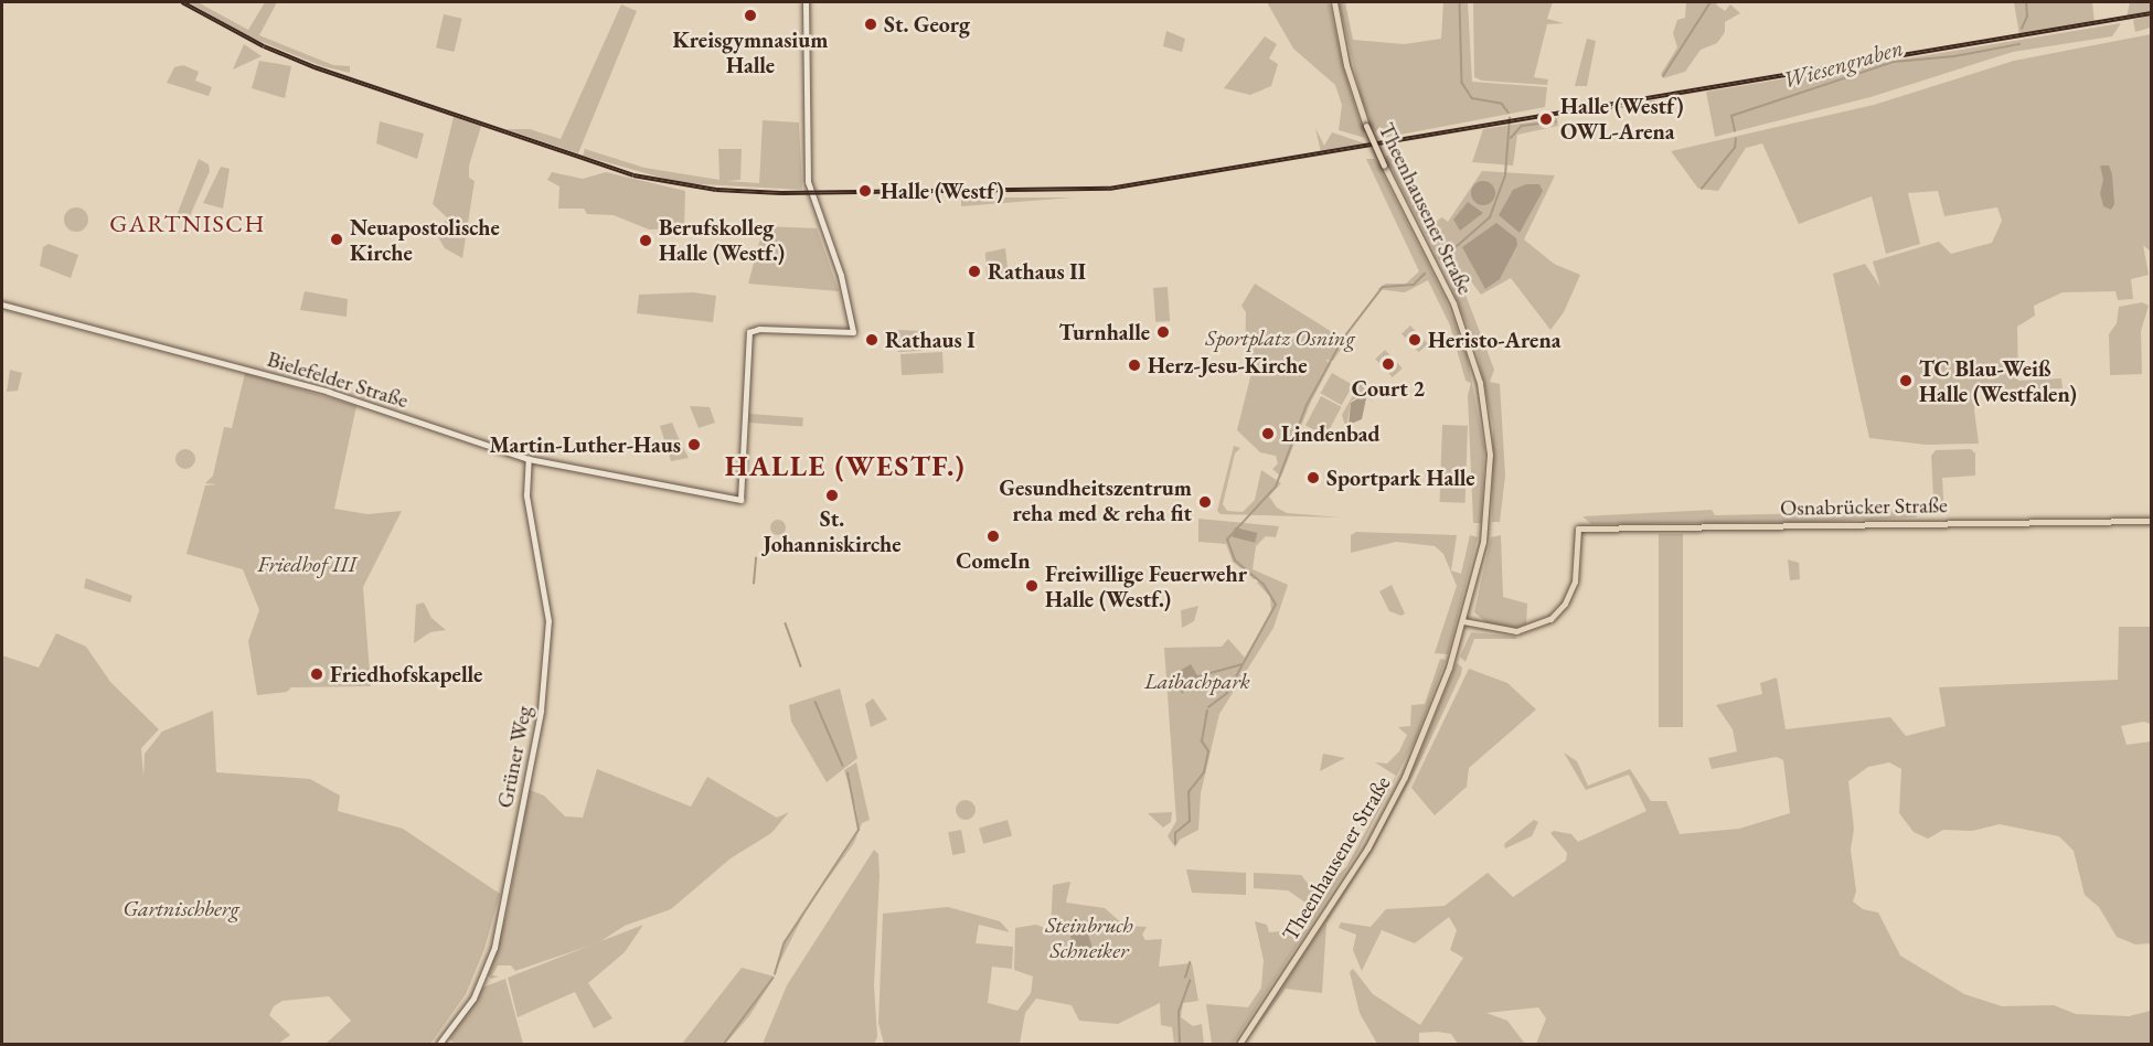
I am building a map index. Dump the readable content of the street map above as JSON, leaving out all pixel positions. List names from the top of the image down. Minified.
{"streets":{"main road":["Theenhausener Straße","Osnabrücker Straße"],"street":["Bielefelder Straße","Grüner Weg"]},"crossings":[["Theenhausener Straße","Osnabrücker Straße"],["Bielefelder Straße","Grüner Weg"]],"districts":["GARTNISCH","HALLE (WESTF.)"],"water":["Wiesengraben"],"parks":["Sportplatz Osning","Friedhof III","Laibachpark","Gartnischberg","Steinbruch Schneiker"],"places":["Kreisgymnasium Halle","St. Georg","Halle (Westf) OWL-Arena","Halle (Westf)","Neuapostolische Kirche","Berufskolleg Halle (Westf.)","Rathaus II","Turnhalle","Rathaus I","Heristo-Arena","Court 2","Herz-Jesu-Kirche","TC Blau-Weiß Halle (Westfalen)","Lindenbad","Martin-Luther-Haus","Sportpark Halle","St. Johanniskirche","Gesundheitszentrum reha med & reha fit","ComeIn","Freiwillige Feuerwehr Halle (Westf.)","Friedhofskapelle"]}
